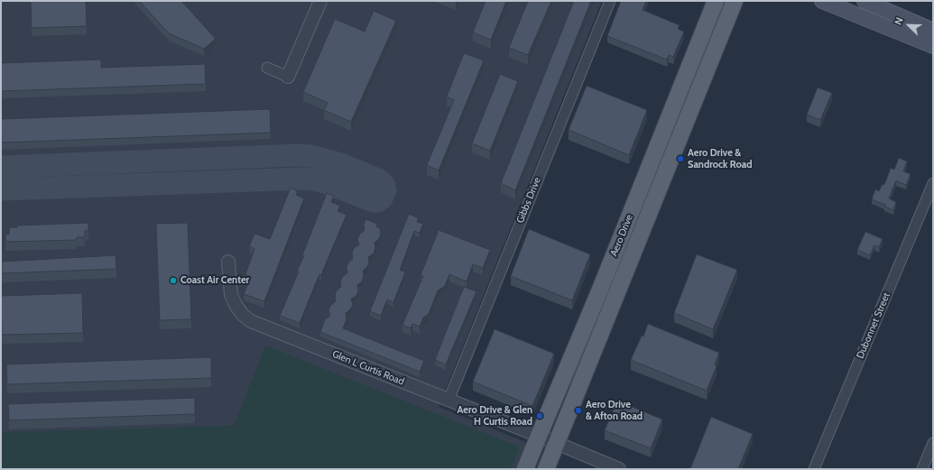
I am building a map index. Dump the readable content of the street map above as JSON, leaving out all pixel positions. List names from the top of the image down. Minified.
{"streets":{"main road":["Aero Drive"],"street":["Gibbs Drive","Dubonnet Street","Glen L Curtis Road"]},"crossings":[["Gibbs Drive","Glen L Curtis Road"],["Aero Drive","Glen L Curtis Road"]],"places":["Aero Drive & Sandrock Road","Coast Air Center","Aero Drive & Afton Road","Aero Drive & Glen H Curtis Road"],"north":"top left"}
